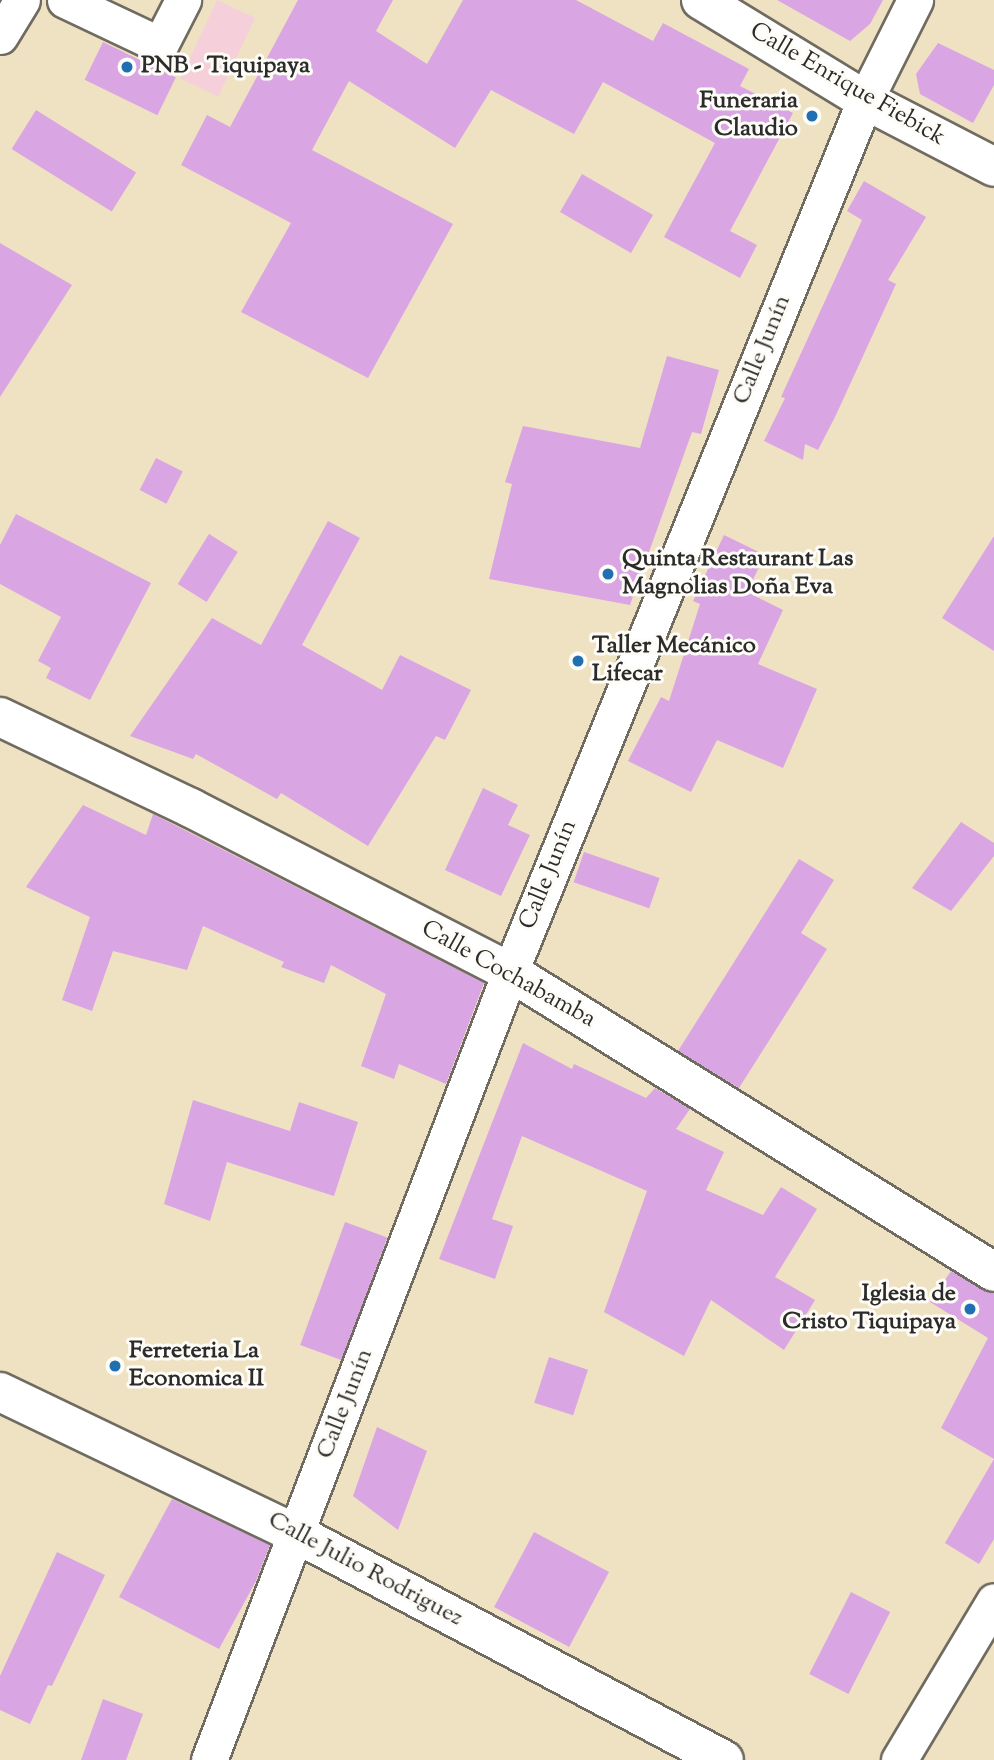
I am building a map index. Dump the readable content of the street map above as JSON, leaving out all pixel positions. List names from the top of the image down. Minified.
{"streets":{"main road":["Calle Enrique Fiebick","Calle Cochabamba","Calle Julio Rodriguez"],"street":["Calle Junín"]},"crossings":[["Calle Enrique Fiebick","Calle Junín"],["Calle Junín","Calle Cochabamba"],["Calle Junín","Calle Julio Rodriguez"]],"places":["PNB - Tiquipaya","Funeraria Claudio","Quinta Restaurant Las Magnolias Doña Eva","Taller Mecánico Lifecar","Iglesia de Cristo Tiquipaya","Ferreteria La Economica II"]}
